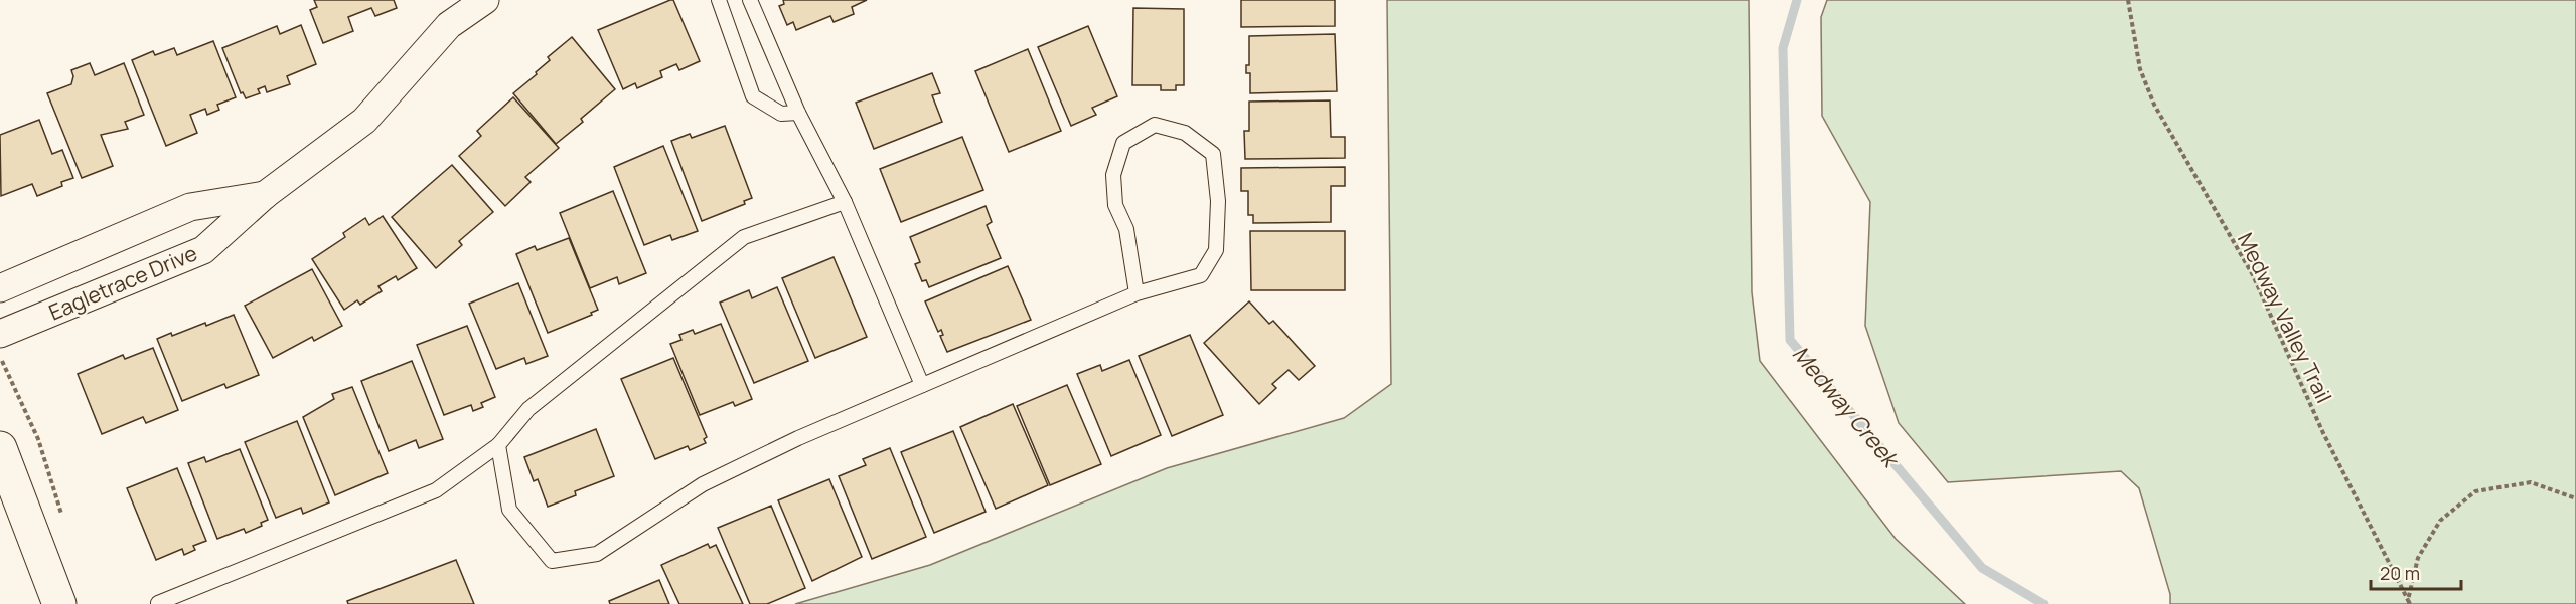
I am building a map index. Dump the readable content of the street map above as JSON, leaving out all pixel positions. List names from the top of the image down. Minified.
{"streets":{"street":["Eagletrace Drive"],"path":["Medway Valley Trail"]},"water":["Medway Creek"],"scale_bar":"20 m"}
